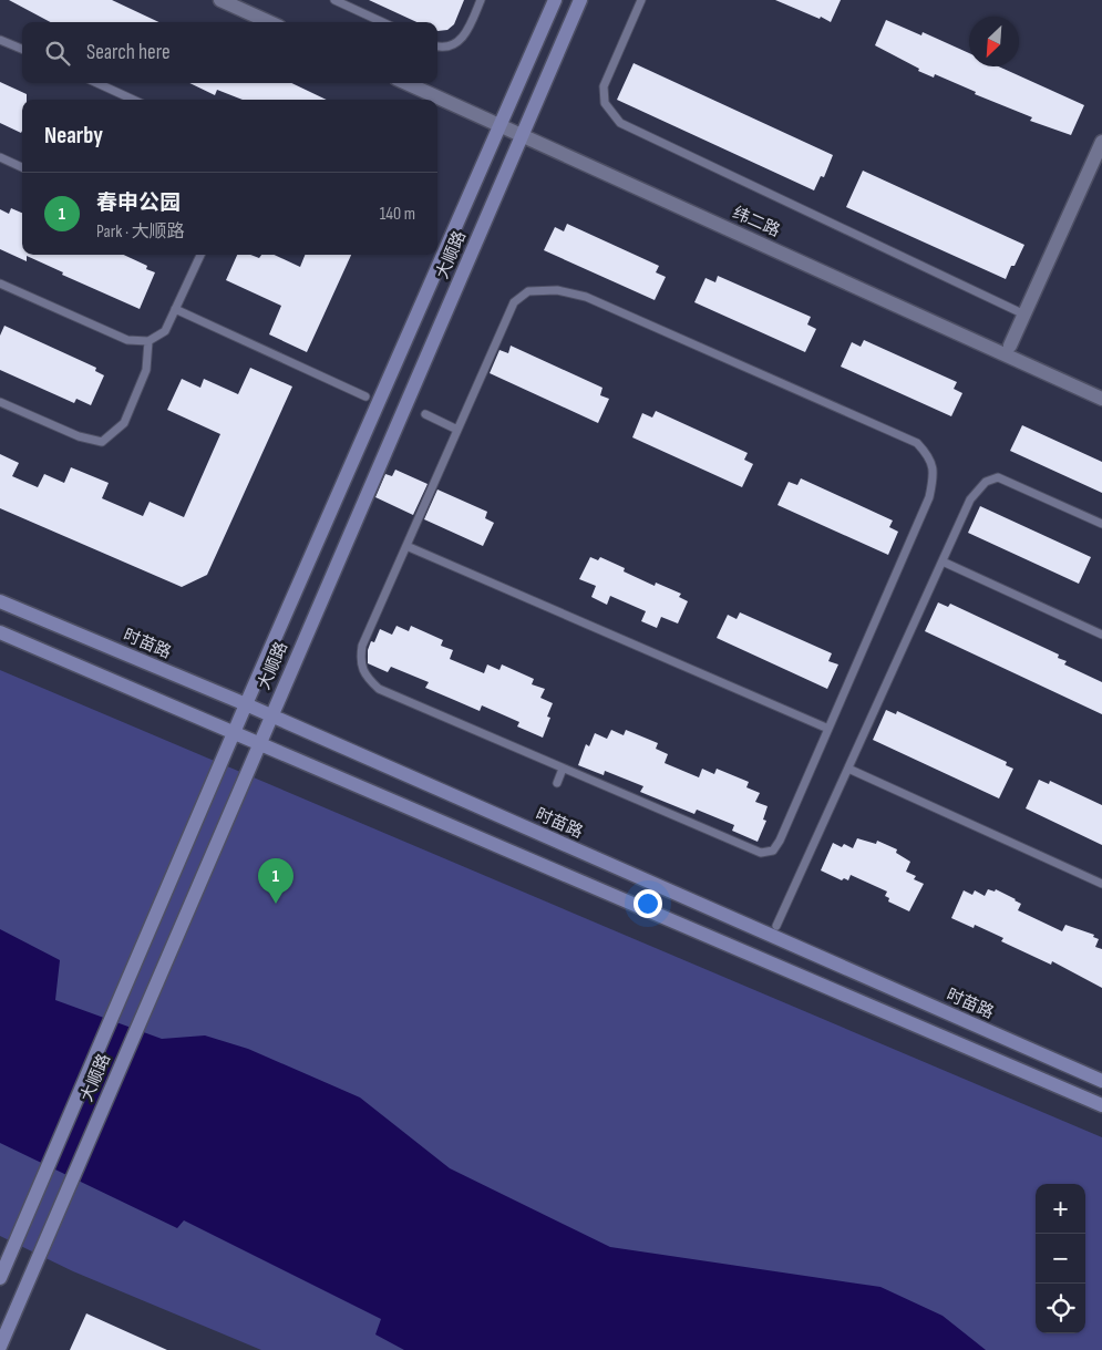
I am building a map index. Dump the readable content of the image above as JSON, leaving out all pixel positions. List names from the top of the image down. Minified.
{"streets":{"street":["纬二路","大顺路","时苗路"]},"crossings":[["纬二路","大顺路"],["大顺路","时苗路"]],"north":"bottom left","page":{"search":"Search here","heading":"Nearby","list":[{"mark":"1","name":"春申公园","note":"Park · 大顺路","value":"140 m"}],"pins":"1","map_buttons":["+","−"]}}
